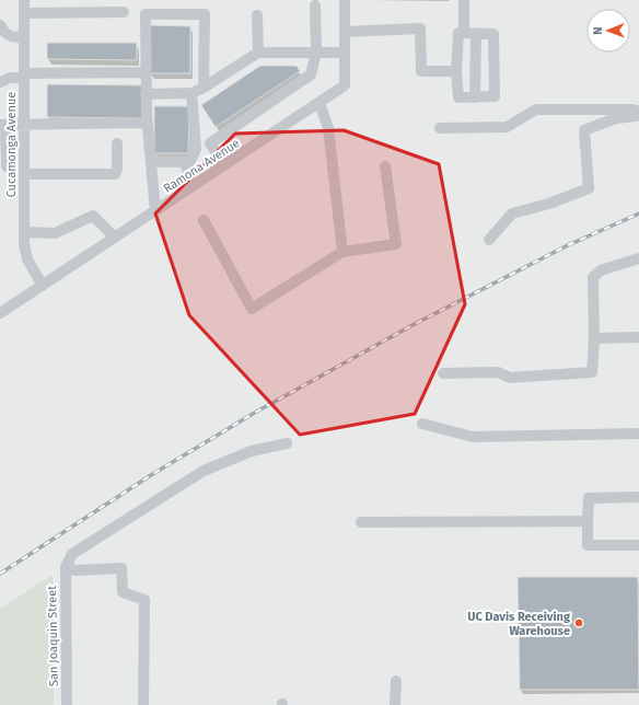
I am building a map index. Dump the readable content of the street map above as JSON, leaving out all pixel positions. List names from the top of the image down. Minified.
{"streets":{"street":["Cucamonga Avenue","Ramona Avenue","San Joaquin Street"]},"crossings":[["Cucamonga Avenue","Ramona Avenue"]],"places":["UC Davis Receiving Warehouse"],"north":"left"}
